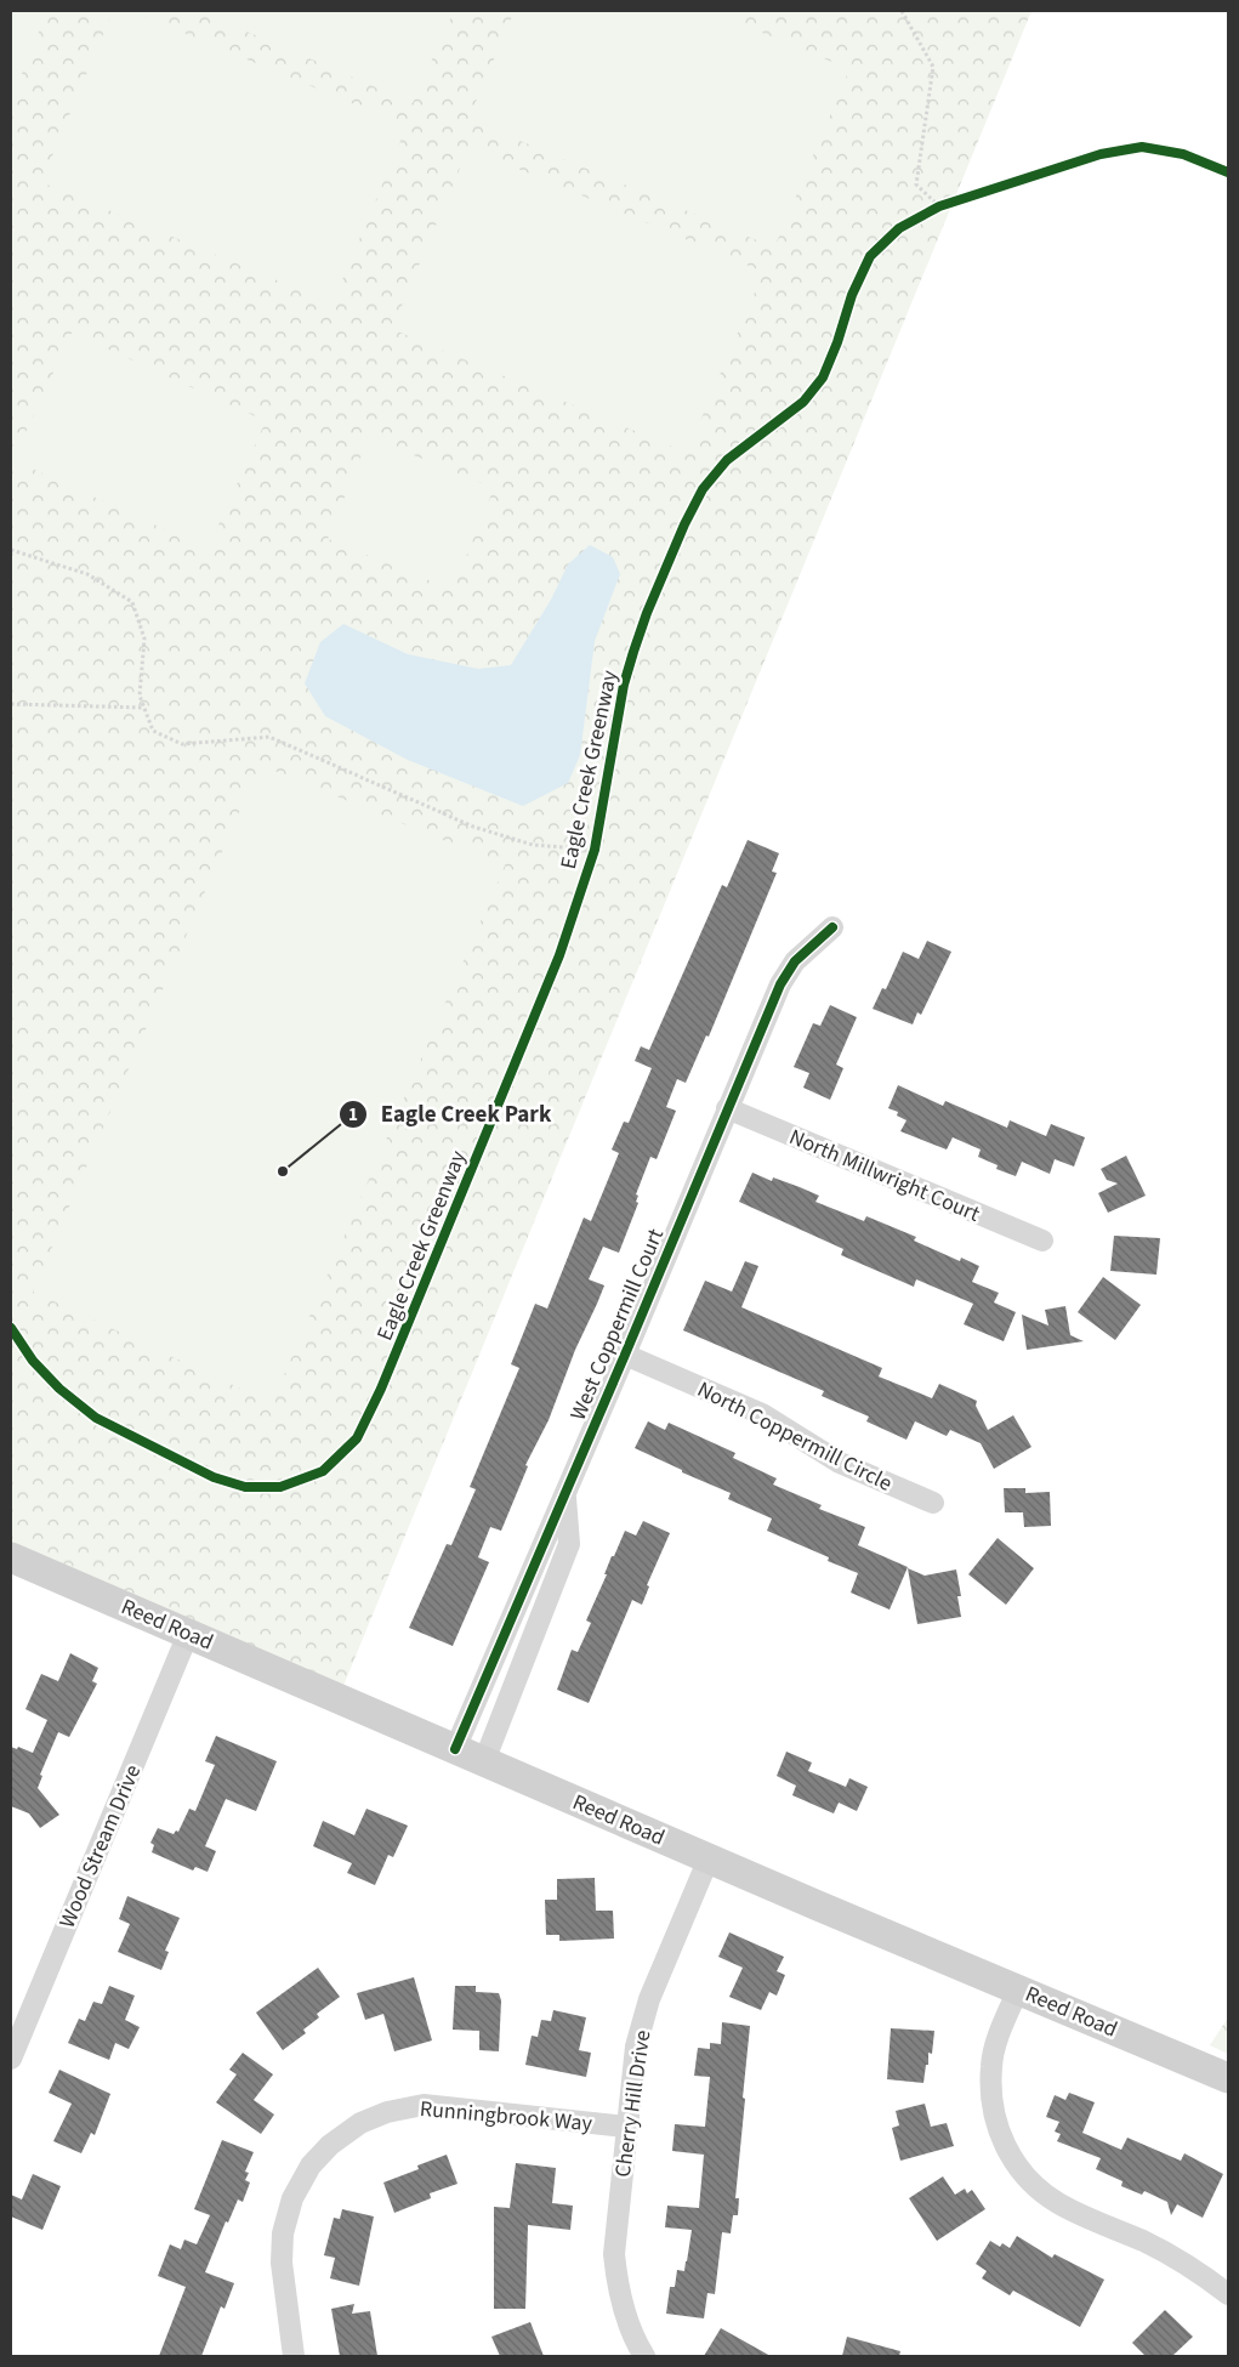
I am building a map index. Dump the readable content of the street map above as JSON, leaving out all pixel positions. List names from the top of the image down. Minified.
{"streets":{"main road":["Reed Road"],"street":["North Millwright Court","West Coppermill Court","North Coppermill Circle","Wood Stream Drive","Cherry Hill Drive","Runningbrook Way"],"cycle path":["Eagle Creek Greenway"]},"crossings":[["North Millwright Court","West Coppermill Court"],["West Coppermill Court","North Coppermill Circle"],["West Coppermill Court","Reed Road"],["Reed Road","Wood Stream Drive"],["Reed Road","Cherry Hill Drive"],["Cherry Hill Drive","Runningbrook Way"]],"places":["Eagle Creek Park"]}
